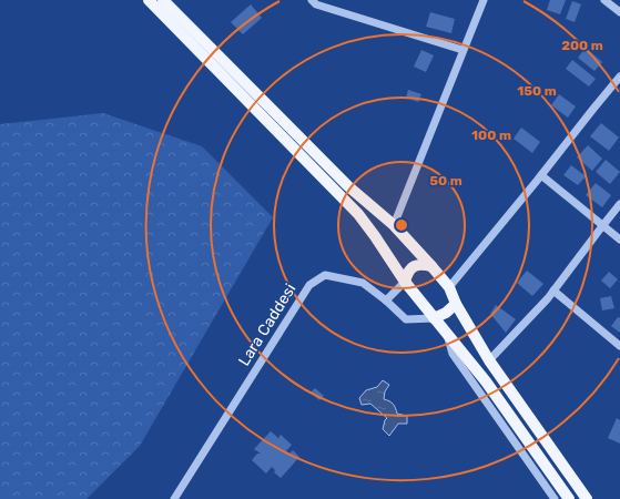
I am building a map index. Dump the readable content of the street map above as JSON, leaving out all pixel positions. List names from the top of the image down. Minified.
{"streets":{"street":["Lara Caddesi"]},"rings":["200 m","150 m","100 m","50 m"]}
